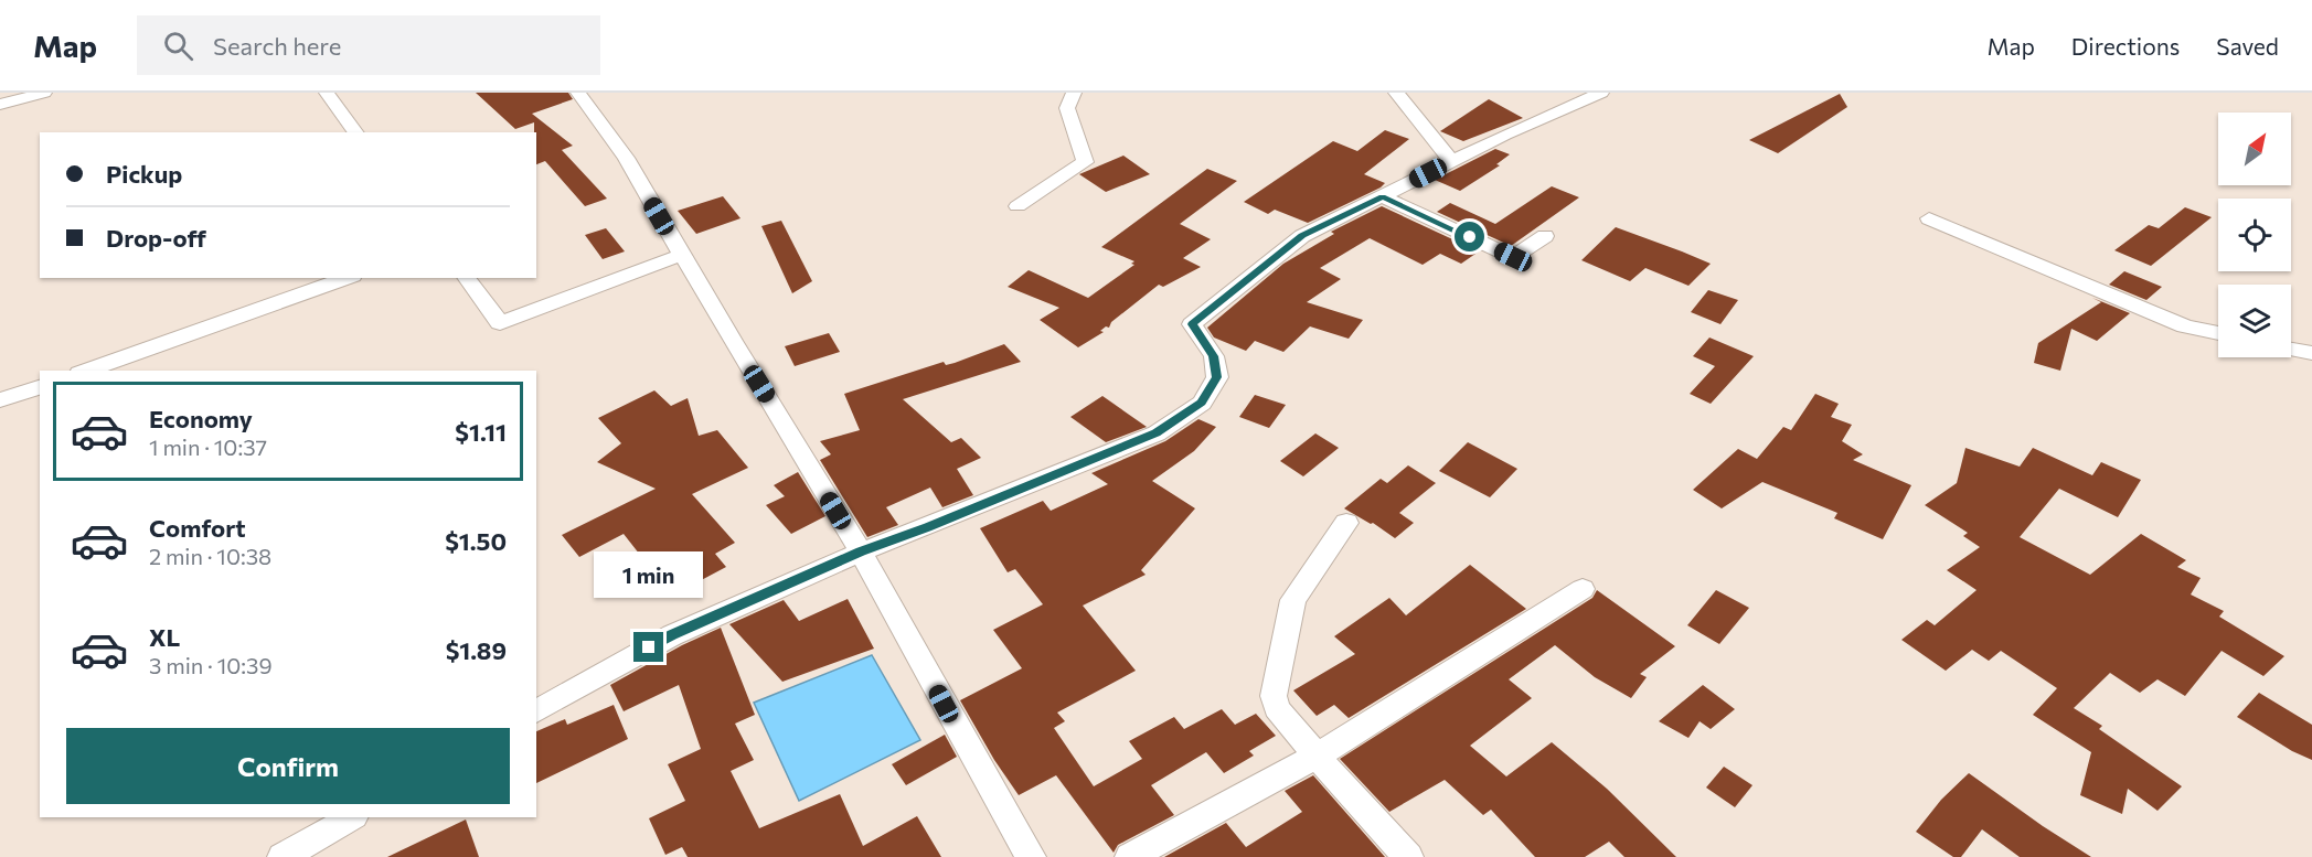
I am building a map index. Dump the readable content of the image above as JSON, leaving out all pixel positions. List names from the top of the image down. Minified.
{"north":"top right","page":{"header":"Map","search":"Search here","nav":["Map","Directions","Saved"],"banner":["Pickup","Drop-off"],"list":[{"name":"Economy","note":"1 min · 10:37","value":"$1.11"},{"name":"Comfort","note":"2 min · 10:38","value":"$1.50"},{"name":"XL","note":"3 min · 10:39","value":"$1.89"}],"bubble":"1 min","buttons":"Confirm"}}
